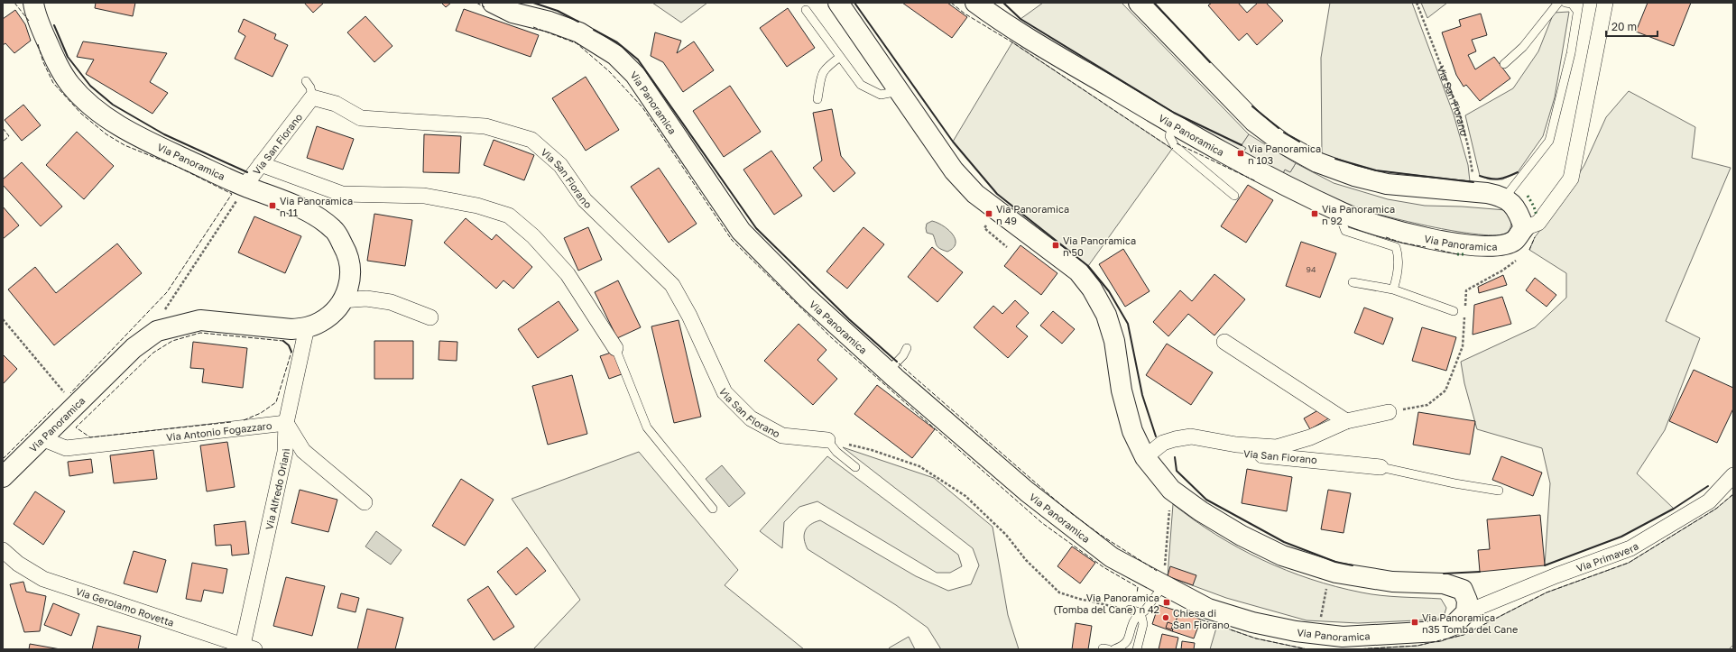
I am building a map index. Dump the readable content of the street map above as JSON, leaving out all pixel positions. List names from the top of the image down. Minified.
{"streets":{"street":["Via San Fiorano","Via Panoramica","Via Antonio Fogazzaro","Via Alfredo Oriani","Via Primavera","Via Gerolamo Rovetta"]},"crossings":[["Via San Fiorano","Via Panoramica"],["Via Panoramica","Via Antonio Fogazzaro"],["Via Panoramica","Via Alfredo Oriani"],["Via Panoramica","Via Primavera"],["Via Antonio Fogazzaro","Via Alfredo Oriani"],["Via Alfredo Oriani","Via Gerolamo Rovetta"]],"places":{"transit":["Via Panoramica n 103","Via Panoramica n 11","Via Panoramica n 49","Via Panoramica n 92","Via Panoramica n 50","Via Panoramica (Tomba del Cane) n 42","Via Panoramica n35 Tomba del Cane"],"other":["Chiesa di San Fiorano"]},"house_numbers":["94"],"scale_bar":"20 m"}
